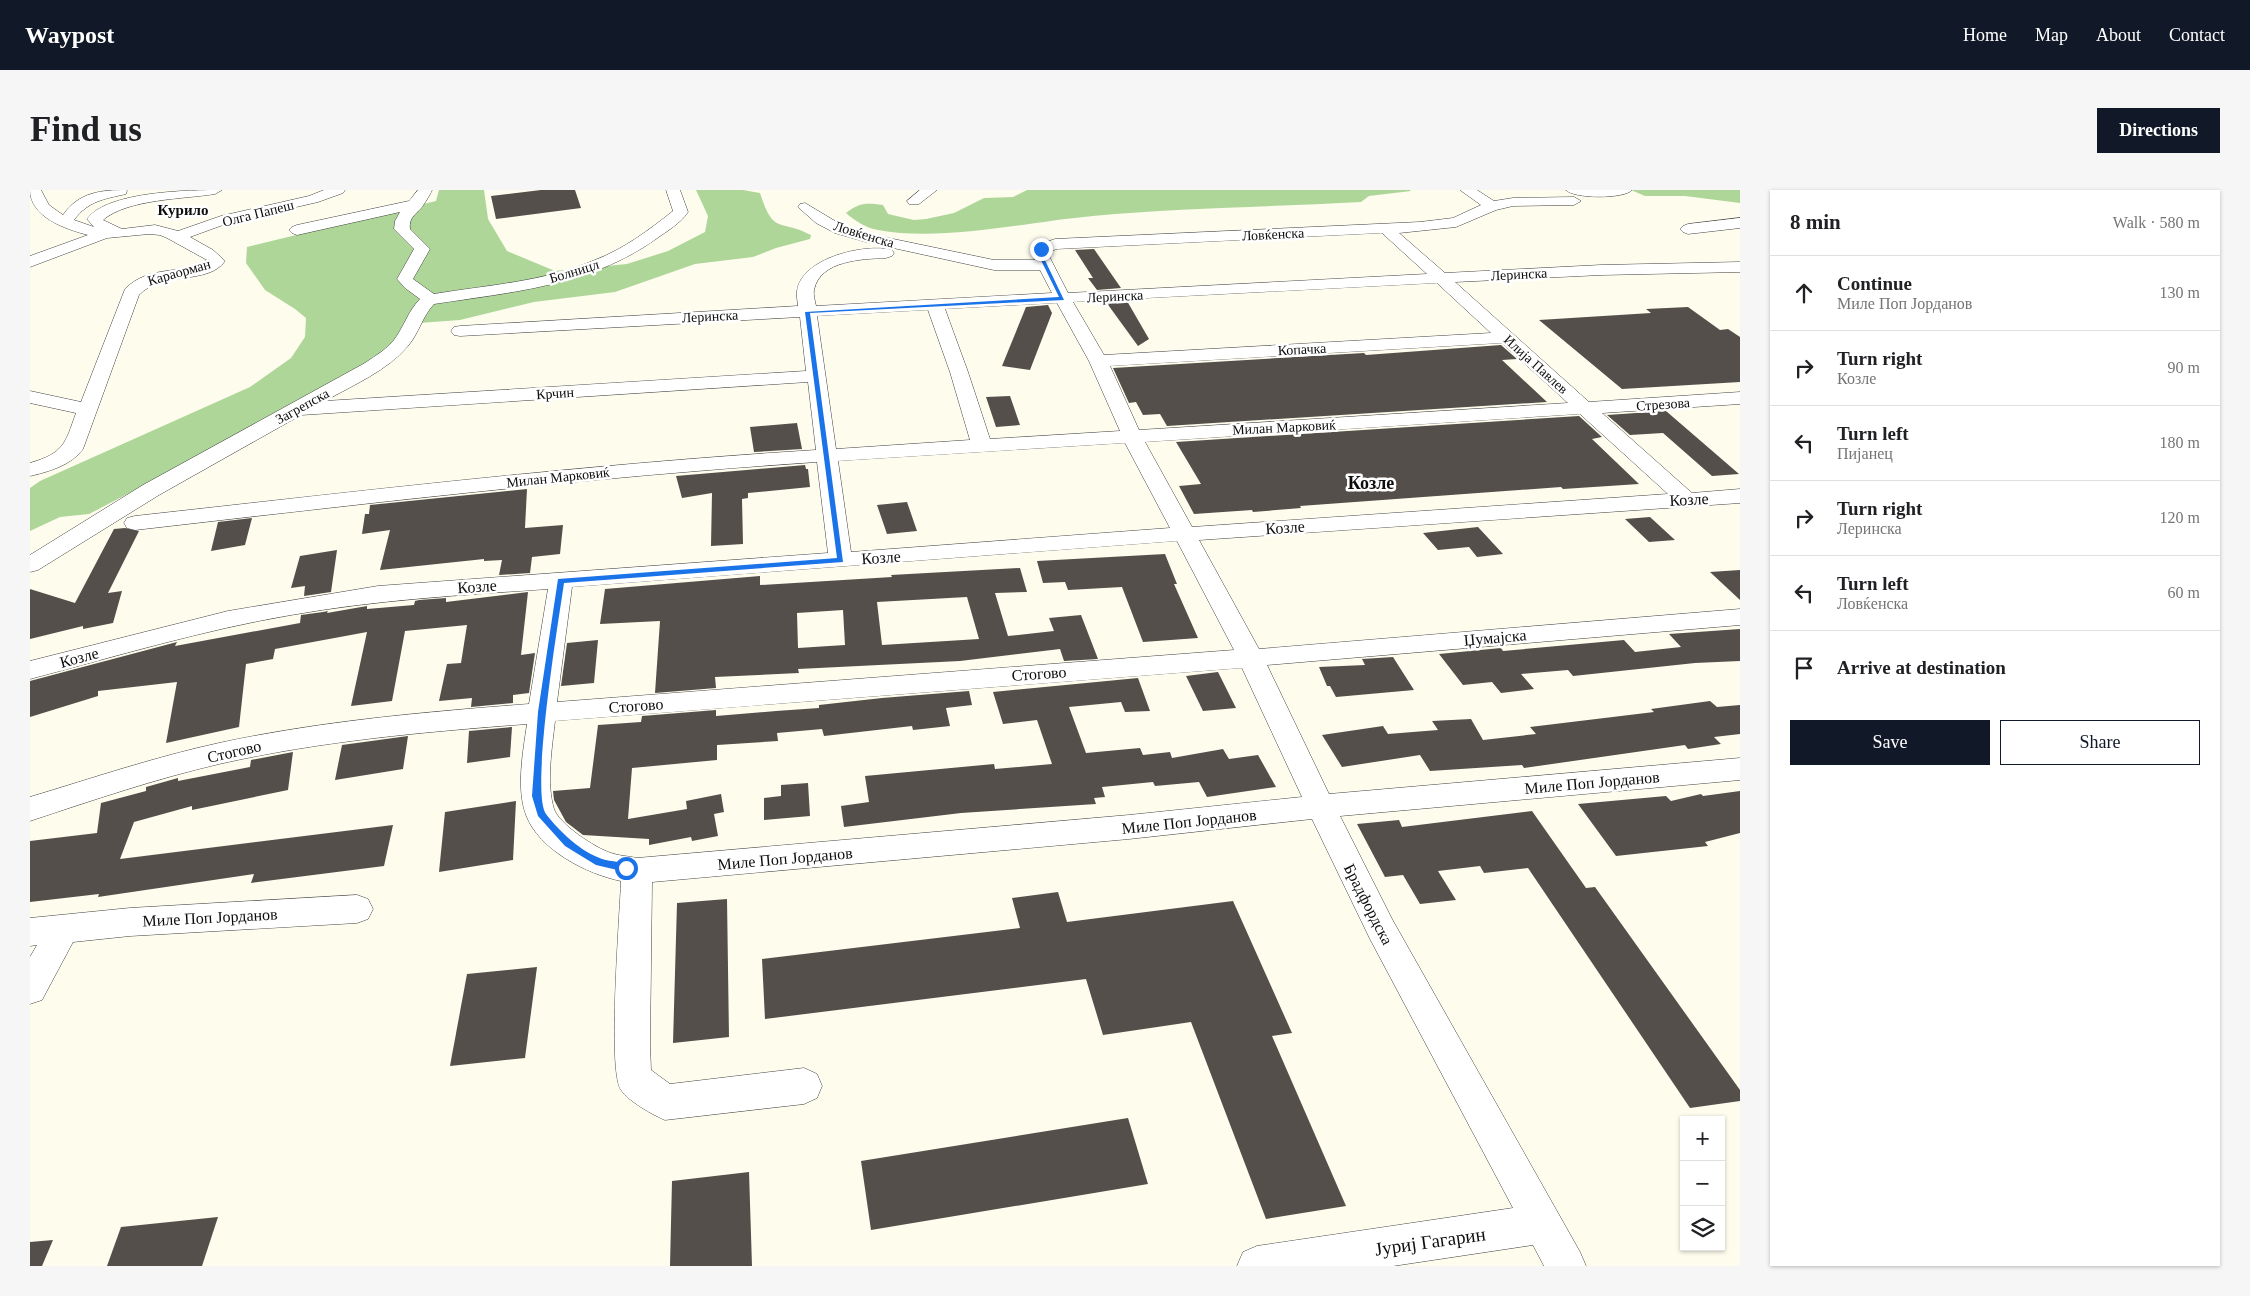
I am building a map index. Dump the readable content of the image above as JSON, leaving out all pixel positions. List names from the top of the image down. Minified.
{"streets":{"street":["Олга Папеш","Ловќенска","Болницл","Караорман","Леринска","Копачка","Илија Павлев","Крчин","Стрезова","Загрепска","Милан Марковиќ","Козле","Џумајска","Стогово","Миле Поп Јорданов","Брадфордска","Јуриј Гагарин"]},"crossings":[["Олга Папеш","Караорман"],["Ловќенска","Илија Павлев"],["Болницл","Загрепска"],["Леринска","Илија Павлев"],["Копачка","Илија Павлев"],["Илија Павлев","Стрезова"],["Илија Павлев","Милан Марковиќ"],["Илија Павлев","Козле"],["Крчин","Загрепска"],["Стрезова","Милан Марковиќ"],["Козле","Миле Поп Јорданов"],["Козле","Брадфордска"],["Џумајска","Стогово"],["Џумајска","Брадфордска"],["Стогово","Миле Поп Јорданов"],["Стогово","Брадфордска"],["Миле Поп Јорданов","Брадфордска"],["Брадфордска","Јуриј Гагарин"]],"districts":["Курило","Козле"],"page":{"header":"Waypost","nav":["Home","Map","About","Contact"],"buttons":["Directions",["Save","Share"]],"title":"Find us","heading":["8 min","Walk · 580 m"],"list":[["Continue","Миле Поп Јорданов","130 m"],["Turn right","Козле","90 m"],["Turn left","Пијанец","180 m"],["Turn right","Леринска","120 m"],["Turn left","Ловќенска","60 m"],"Arrive at destination"],"map_buttons":["+","−"]}}
